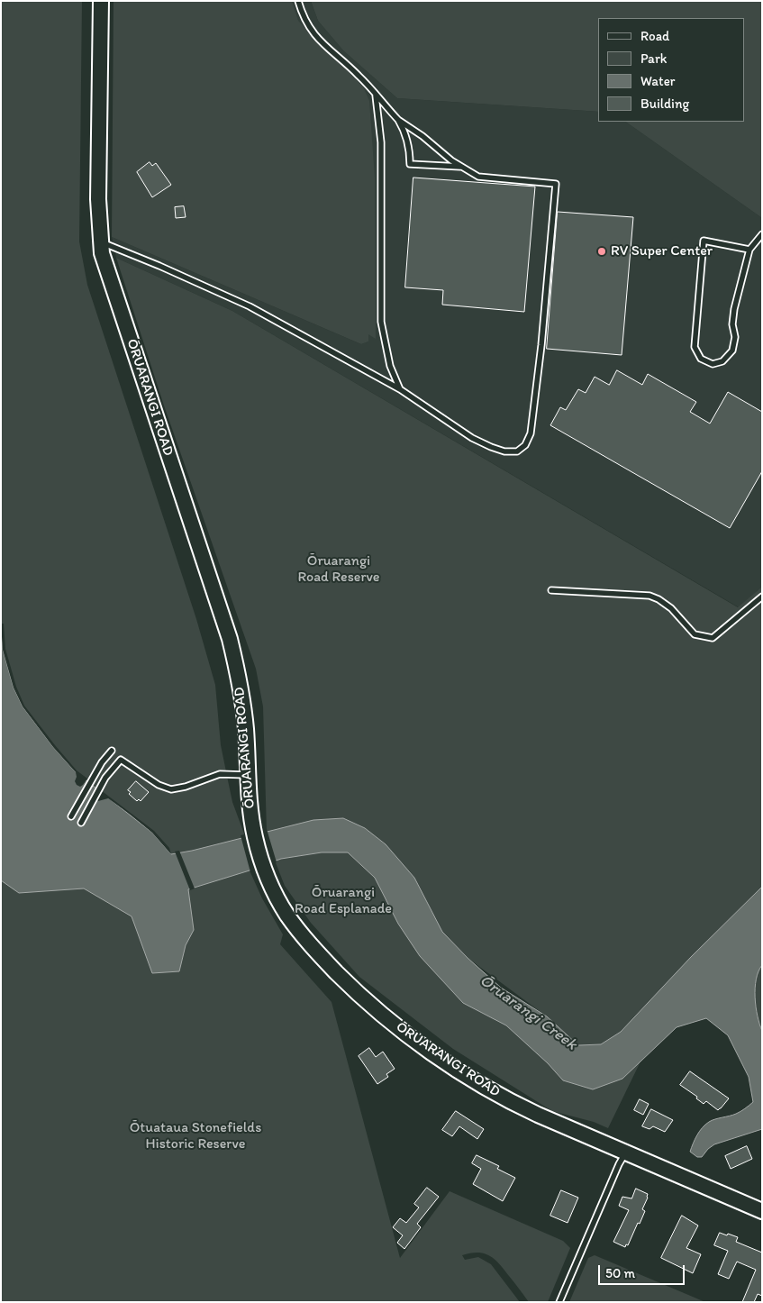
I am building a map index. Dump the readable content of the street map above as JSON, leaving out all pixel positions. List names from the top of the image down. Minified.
{"streets":{"street":["ŌRUARANGI ROAD"]},"water":["Ōruarangi Creek"],"parks":["Ōruarangi Road Reserve","Ōruarangi Road Esplanade","Ōtuataua Stonefields Historic Reserve"],"places":["RV Super Center"],"legend":["Road","Park","Water","Building"],"scale_bar":"50 m"}
